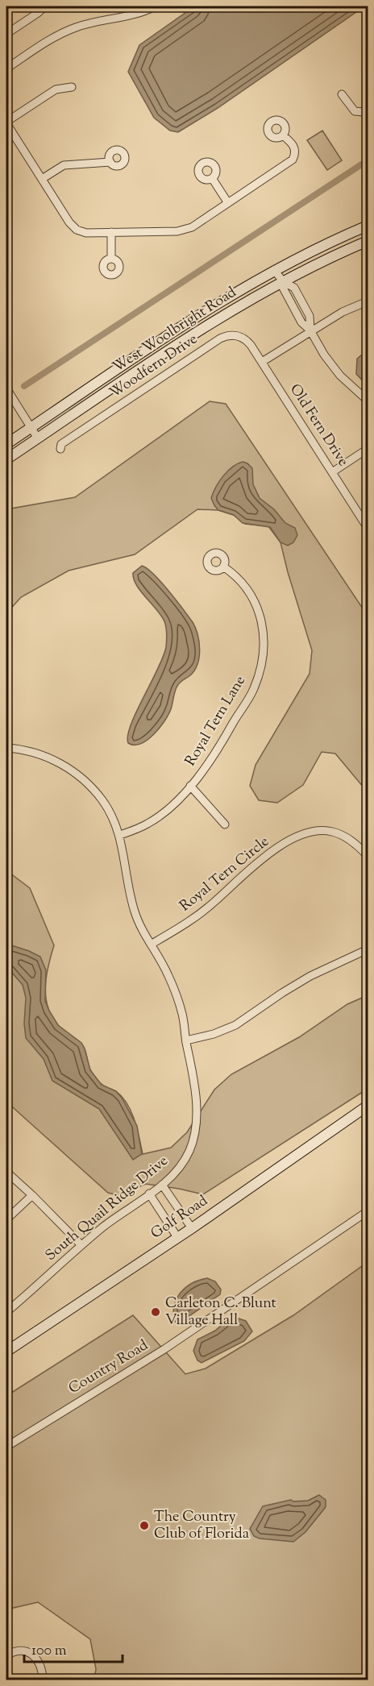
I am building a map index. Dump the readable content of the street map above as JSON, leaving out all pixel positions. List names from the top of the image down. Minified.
{"streets":{"main road":["West Woolbright Road","Golf Road"],"street":["Woodfern Drive","Old Fern Drive","Royal Tern Lane","Royal Tern Circle","South Quail Ridge Drive","Country Road"]},"crossings":[["Woodfern Drive","Old Fern Drive"],["Royal Tern Lane","South Quail Ridge Drive"],["Royal Tern Circle","South Quail Ridge Drive"]],"places":["Carleton C. Blunt Village Hall","The Country Club of Florida"],"scale_bar":"100 m"}
